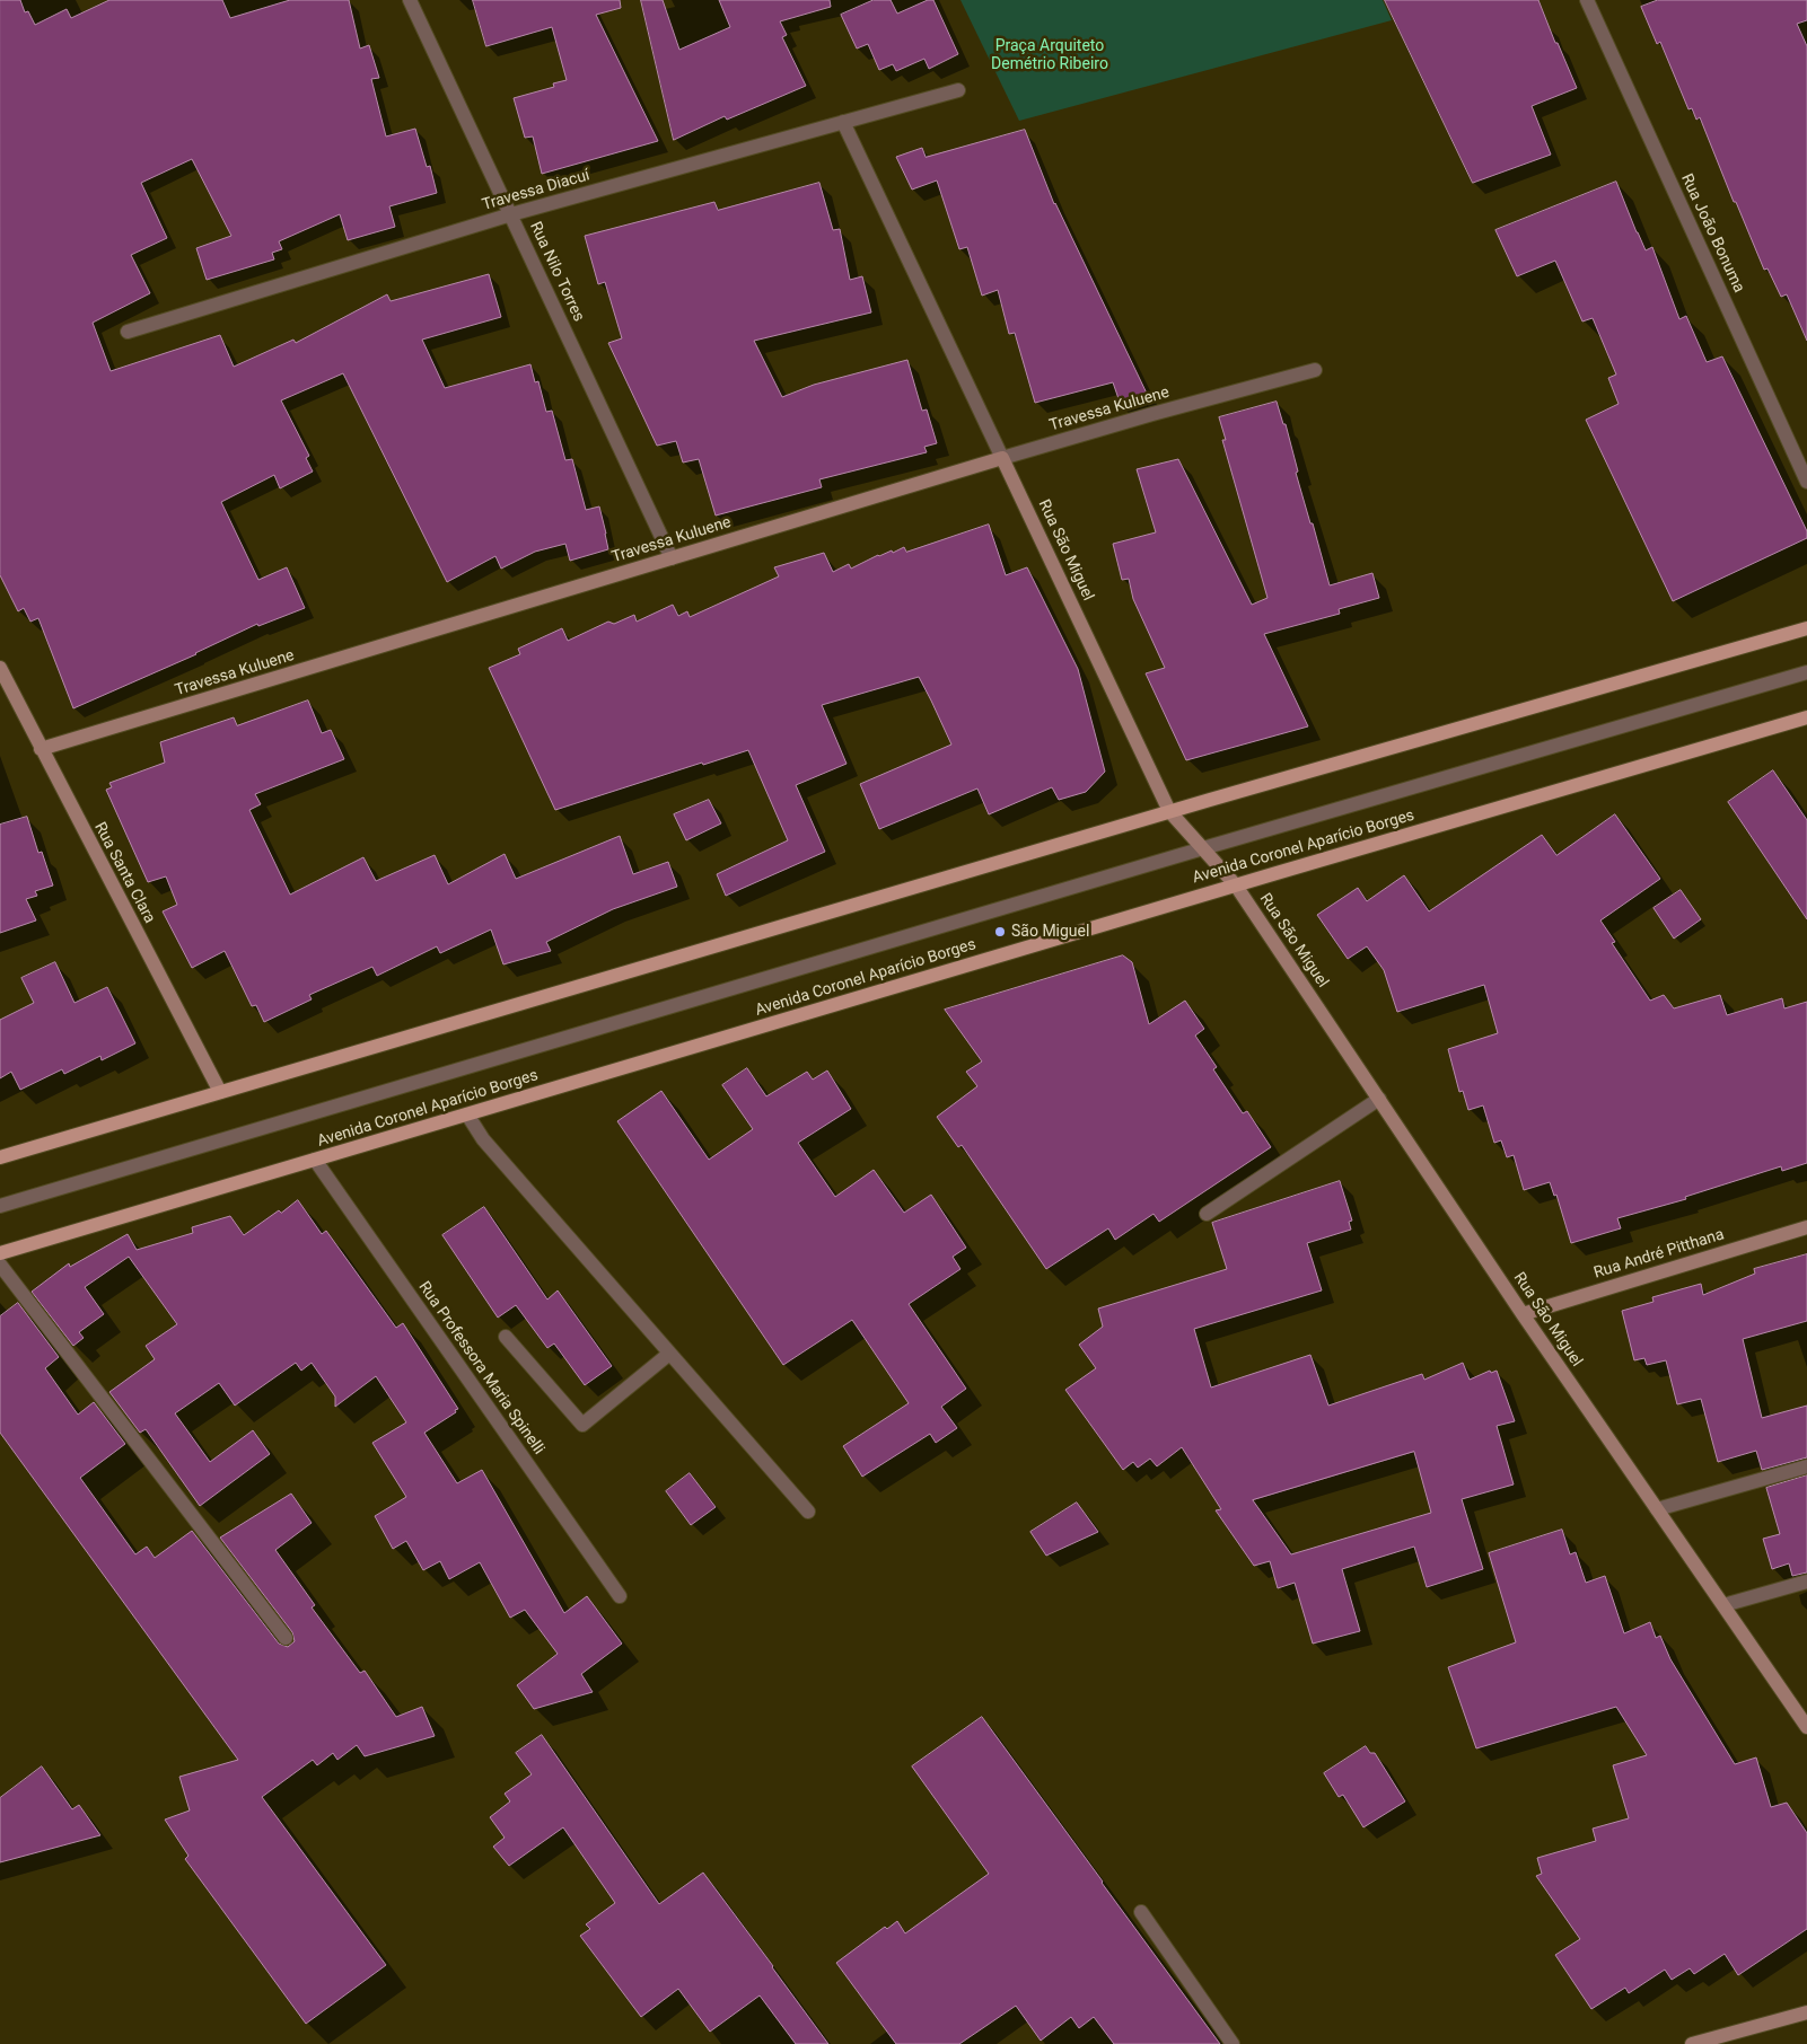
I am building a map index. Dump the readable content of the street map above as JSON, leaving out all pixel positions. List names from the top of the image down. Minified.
{"streets":{"main road":["Avenida Coronel Aparício Borges"],"street":["Travessa Diacuí","Rua João Bonuma","Rua Nilo Torres","Travessa Kuluene","Rua São Miguel","Rua Santa Clara","Rua André Pitthana","Rua Professora Maria Spinelli"]},"crossings":[["Travessa Diacuí","Rua Nilo Torres"],["Travessa Diacuí","Rua São Miguel"],["Rua Nilo Torres","Travessa Kuluene"],["Travessa Kuluene","Rua São Miguel"],["Travessa Kuluene","Rua Santa Clara"],["Rua São Miguel","Avenida Coronel Aparício Borges"],["Rua São Miguel","Rua André Pitthana"],["Avenida Coronel Aparício Borges","Rua Professora Maria Spinelli"]],"parks":["Praça Arquiteto Demétrio Ribeiro"],"places":["São Miguel"]}
